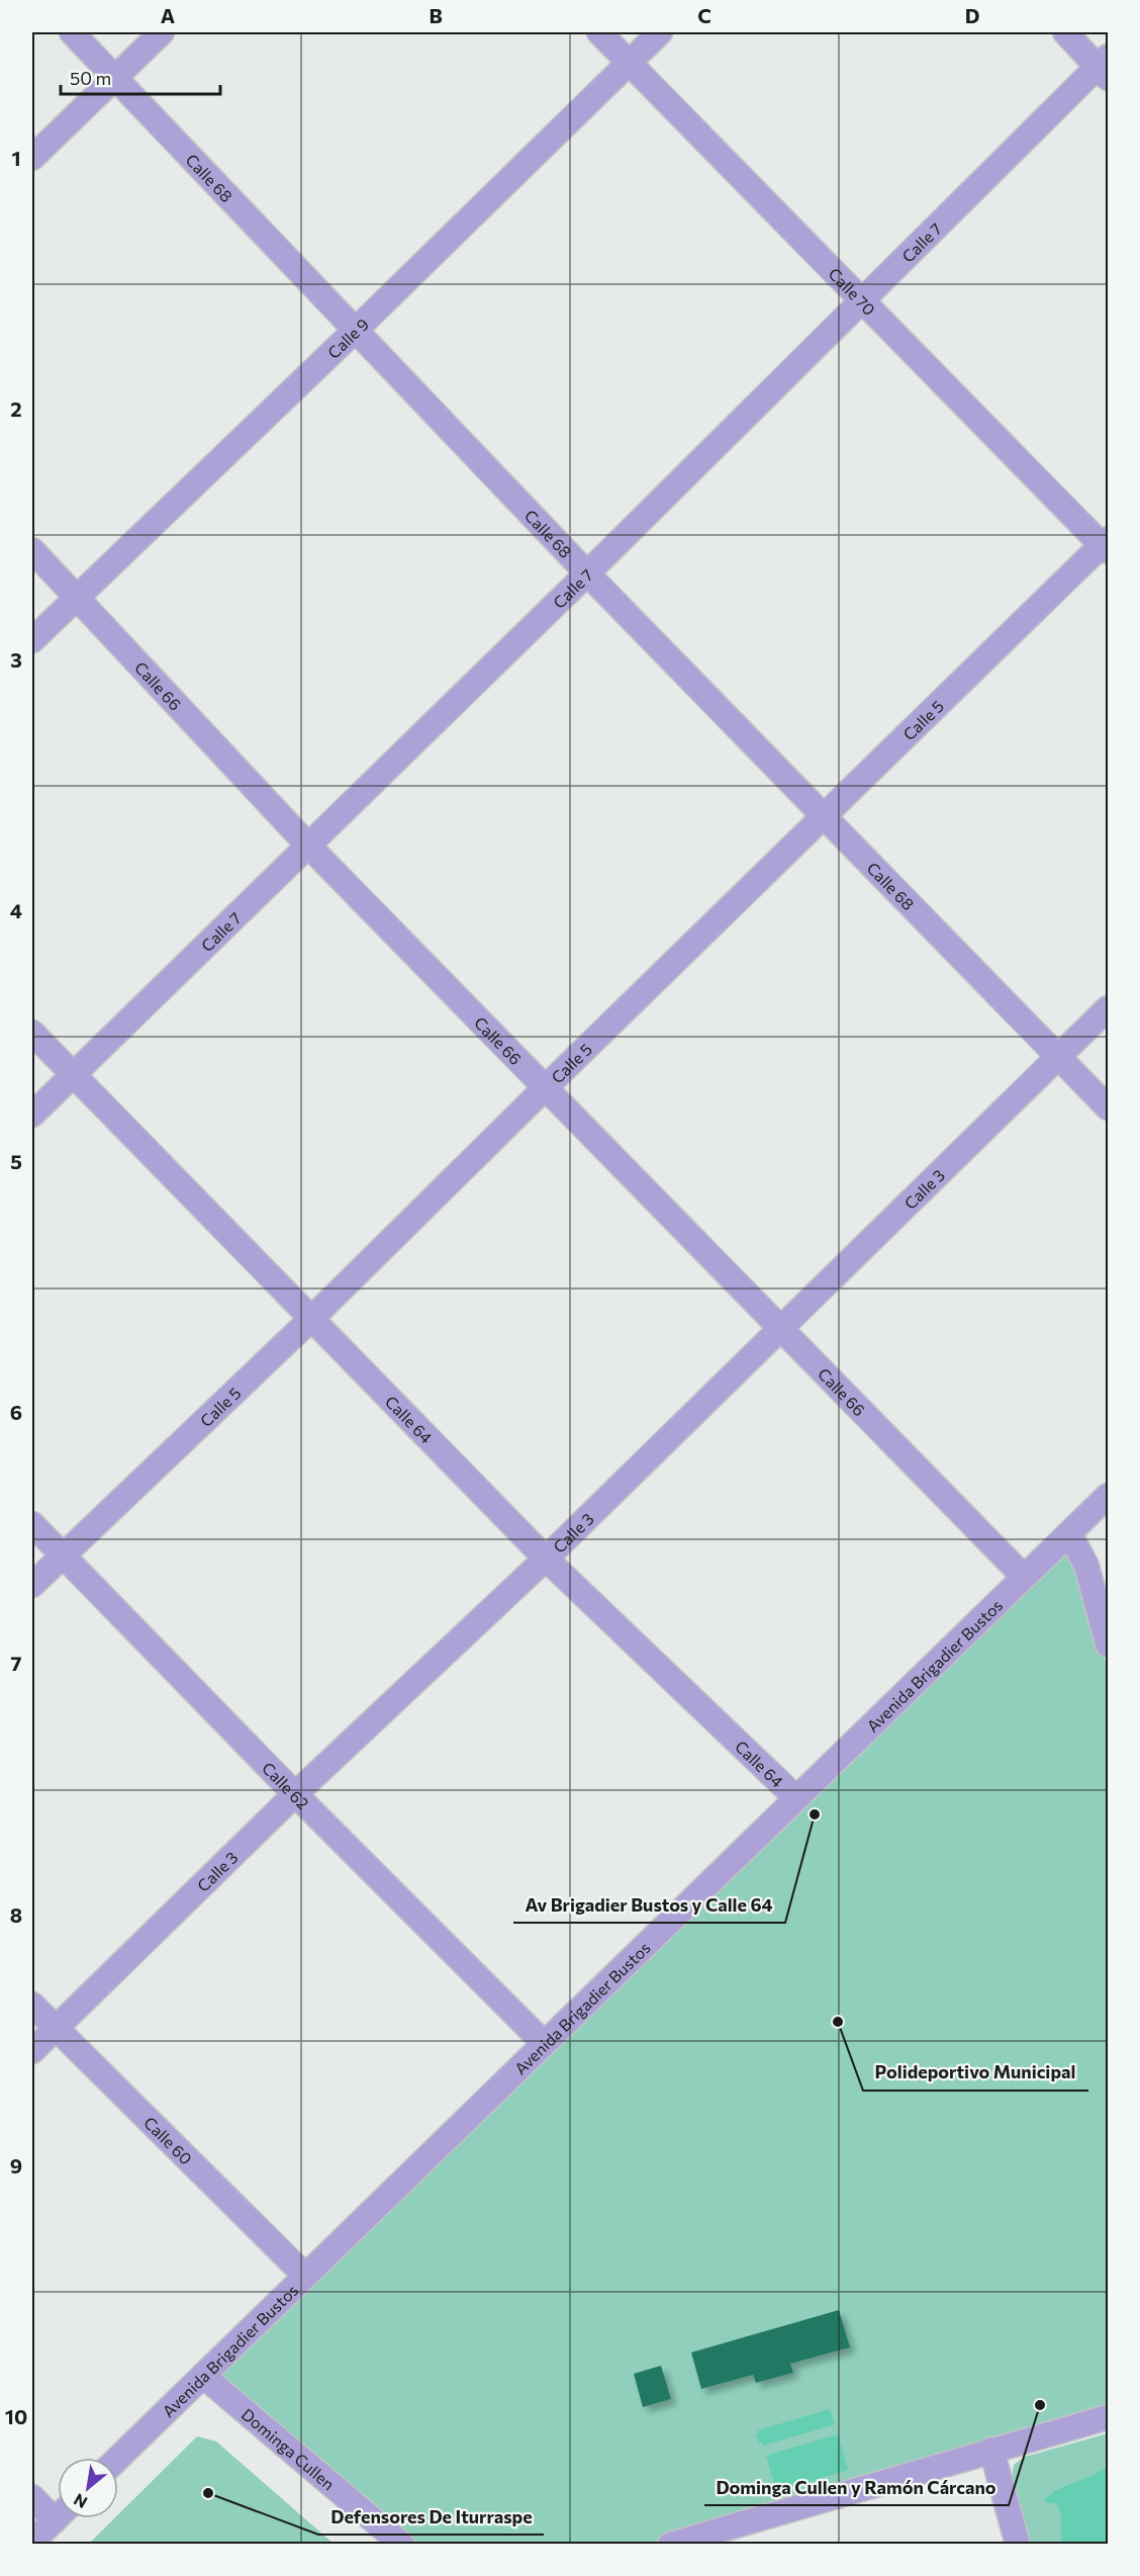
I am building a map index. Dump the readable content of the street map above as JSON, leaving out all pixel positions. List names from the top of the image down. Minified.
{"streets":{"street":["Calle 68","Calle 7","Calle 70","Calle 9","Calle 66","Calle 5","Calle 3","Calle 64","Avenida Brigadier Bustos","Calle 62","Calle 60","Dominga Cullen"]},"crossings":[["Calle 68","Calle 7"],["Calle 68","Calle 9"],["Calle 68","Calle 5"],["Calle 68","Calle 3"],["Calle 7","Calle 70"],["Calle 7","Calle 66"],["Calle 7","Calle 64"],["Calle 70","Calle 9"],["Calle 70","Calle 5"],["Calle 9","Calle 66"],["Calle 66","Calle 5"],["Calle 66","Calle 3"],["Calle 66","Avenida Brigadier Bustos"],["Calle 5","Calle 64"],["Calle 5","Calle 62"],["Calle 3","Calle 64"],["Calle 3","Calle 62"],["Calle 3","Calle 60"],["Calle 64","Avenida Brigadier Bustos"],["Avenida Brigadier Bustos","Calle 62"],["Avenida Brigadier Bustos","Calle 60"],["Avenida Brigadier Bustos","Dominga Cullen"]],"places":["Av Brigadier Bustos y Calle 64","Polideportivo Municipal","Dominga Cullen y Ramón Cárcano","Defensores De Iturraspe"],"scale_bar":"50 m","north":"bottom left","grid":{"columns":["A","B","C","D"],"rows":["1","2","3","4","5","6","7","8","9","10"]}}
